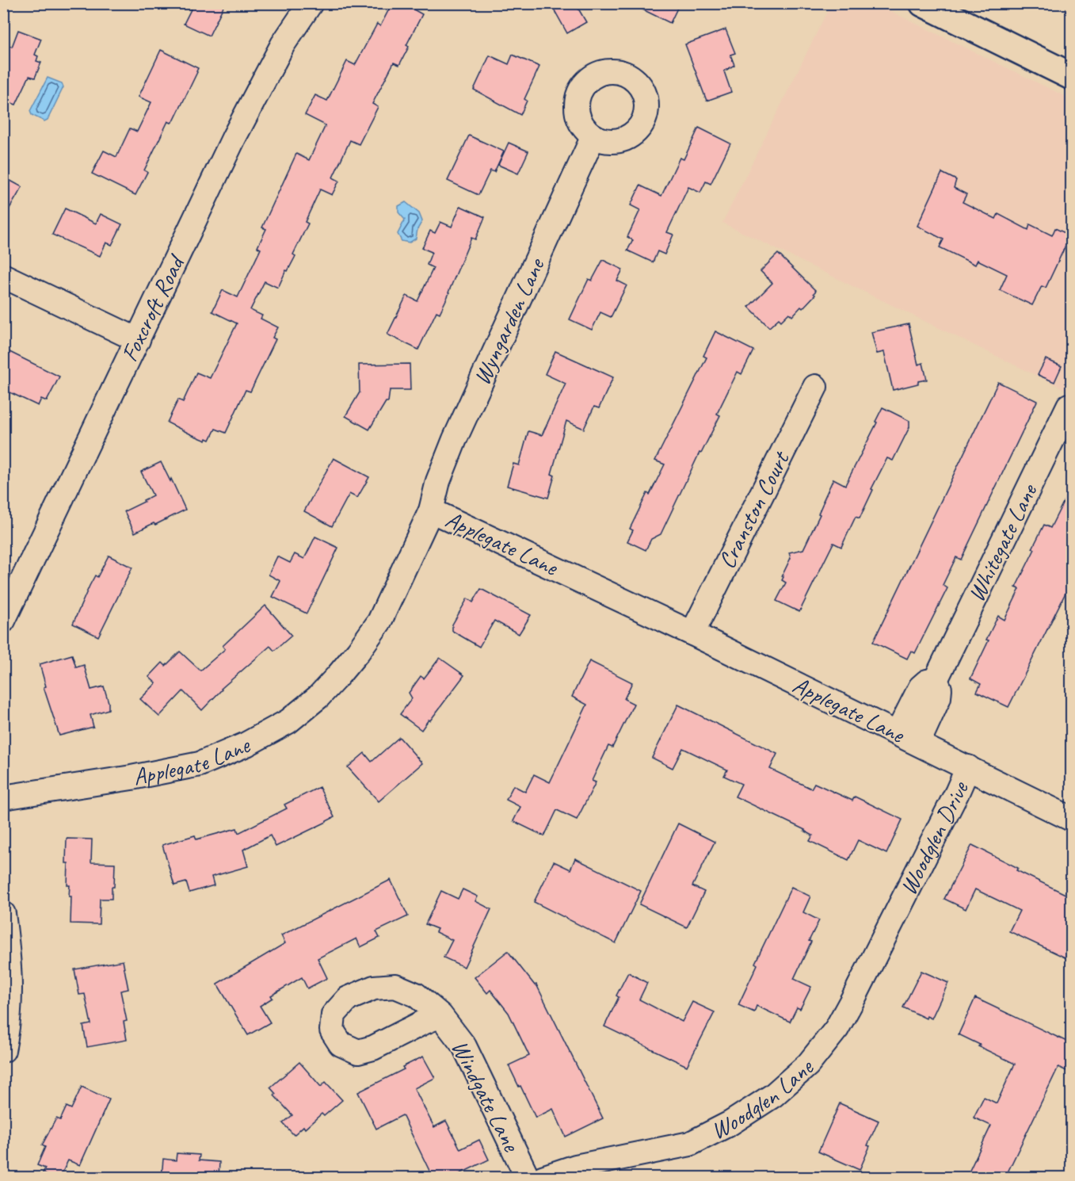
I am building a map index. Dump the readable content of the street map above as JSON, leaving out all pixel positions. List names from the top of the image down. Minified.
{"streets":{"street":["Foxcroft Road","Wyngarden Lane","Cranston Court","Applegate Lane","Whitegate Lane","Woodglen Drive","Windgate Lane","Woodglen Lane"]},"crossings":[["Wyngarden Lane","Applegate Lane"],["Cranston Court","Applegate Lane"],["Applegate Lane","Whitegate Lane"],["Applegate Lane","Woodglen Drive"],["Woodglen Drive","Woodglen Lane"]]}
